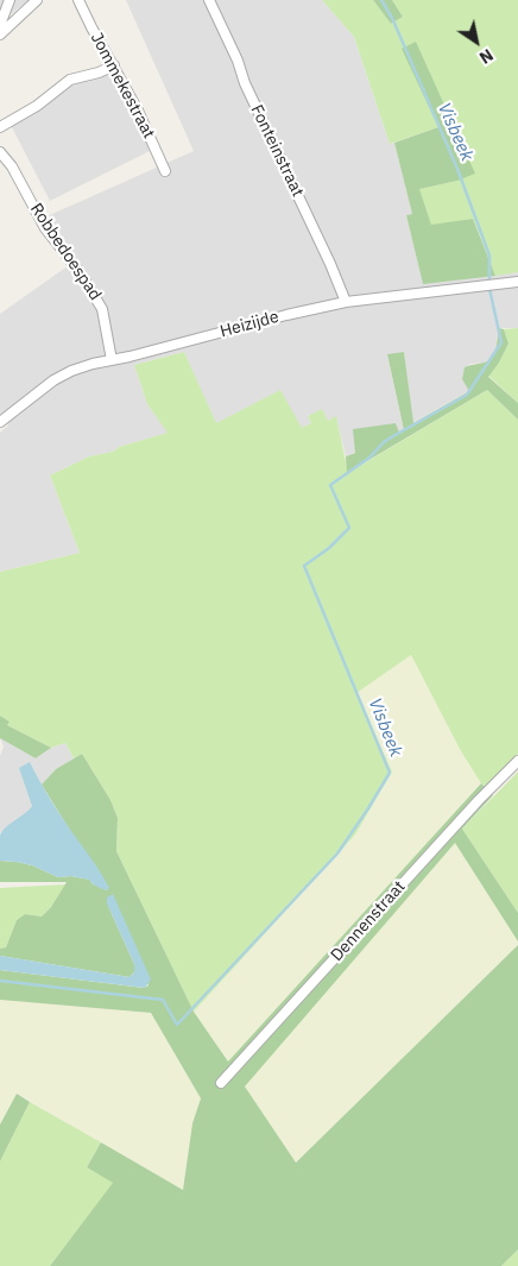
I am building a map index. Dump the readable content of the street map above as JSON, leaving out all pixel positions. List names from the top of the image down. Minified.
{"streets":{"street":["Jommekestraat","Fonteinstraat","Robbedoespad","Heizijde","Dennenstraat"]},"crossings":[["Fonteinstraat","Heizijde"],["Robbedoespad","Heizijde"]],"water":["Visbeek"],"north":"bottom right"}
